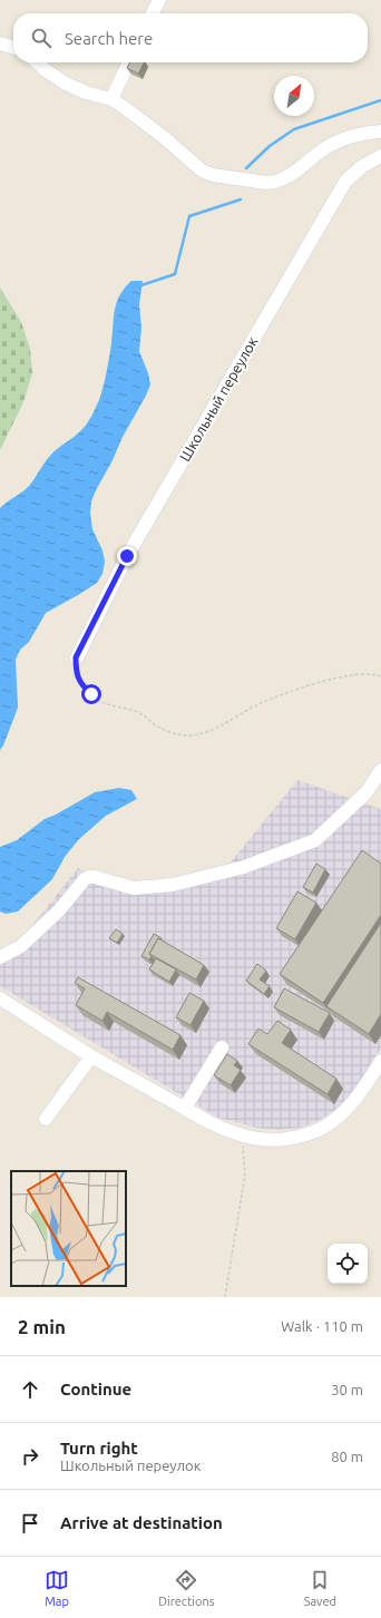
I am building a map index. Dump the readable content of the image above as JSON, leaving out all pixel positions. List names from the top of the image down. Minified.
{"streets":{"street":["Школьный переулок"]},"north":"top right","page":{"search":"Search here","heading":["2 min","Walk · 110 m"],"list":[["Continue","30 m"],["Turn right","Школьный переулок","80 m"],"Arrive at destination"],"nav":["Map","Directions","Saved"]}}
